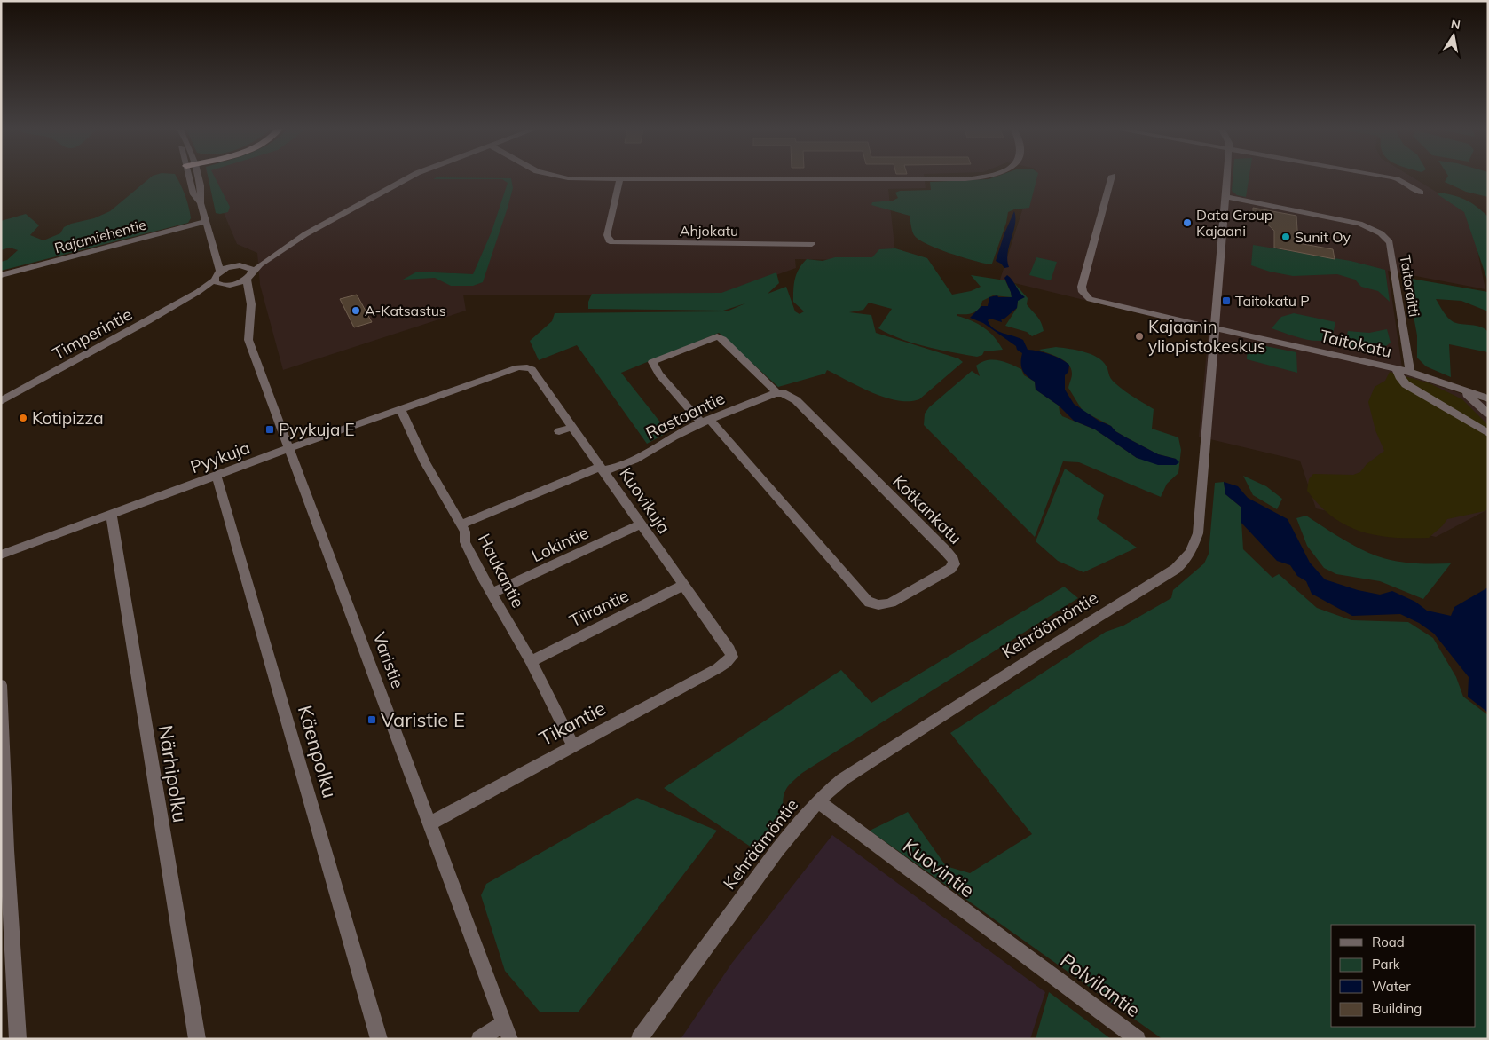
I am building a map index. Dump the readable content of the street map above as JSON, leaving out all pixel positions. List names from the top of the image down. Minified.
{"streets":{"street":["Ahjokatu","Rajamiehentie","Taitoraitti","Timperintie","Taitokatu","Rastaantie","Pyykuja","Kuovikuja","Kotkankatu","Lokintie","Haukantie","Tiirantie","Kehräämöntie","Varistie","Tikantie","Käenpolku","Närhipolku","Kuovintie","Polvilantie"]},"crossings":[["Taitoraitti","Taitokatu"],["Taitoraitti","Kehräämöntie"],["Timperintie","Varistie"],["Taitokatu","Kehräämöntie"],["Rastaantie","Kuovikuja"],["Rastaantie","Kotkankatu"],["Rastaantie","Haukantie"],["Pyykuja","Kuovikuja"],["Pyykuja","Haukantie"],["Pyykuja","Varistie"],["Pyykuja","Käenpolku"],["Pyykuja","Närhipolku"],["Kuovikuja","Lokintie"],["Kuovikuja","Tiirantie"],["Kuovikuja","Tikantie"],["Lokintie","Haukantie"],["Haukantie","Tiirantie"],["Haukantie","Tikantie"],["Kehräämöntie","Kuovintie"],["Varistie","Tikantie"],["Kuovintie","Polvilantie"]],"places":{"other":["Data Group Kajaani","Sunit Oy","A-Katsastus","Kajaanin yliopistokeskus","Kotipizza"],"transit":["Taitokatu P","Pyykuja E","Varistie E"]},"legend":["Road","Park","Water","Building"],"north":"top"}
